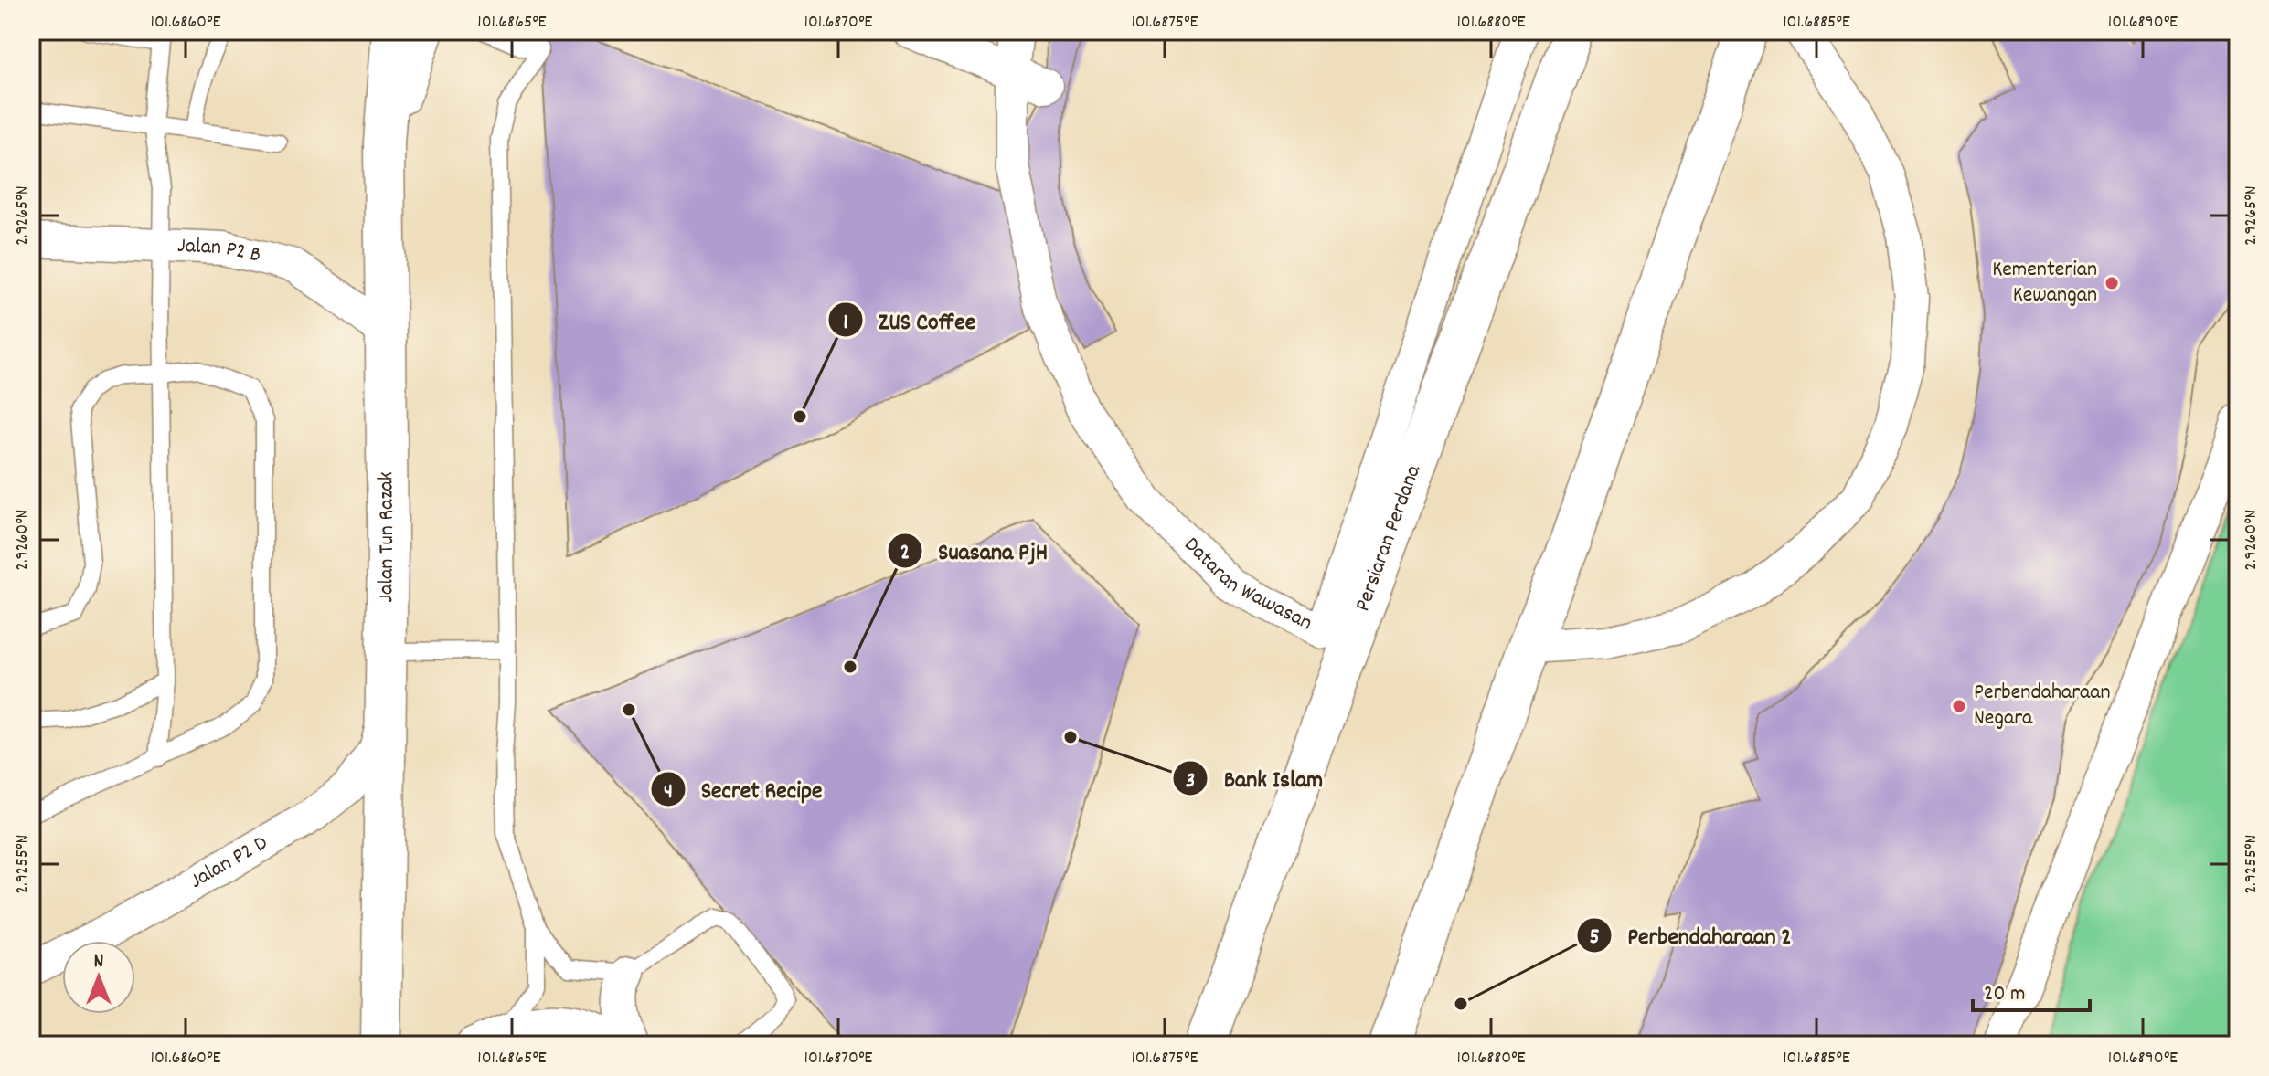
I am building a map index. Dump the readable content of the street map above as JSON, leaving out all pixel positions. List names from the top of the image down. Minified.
{"streets":{"main road":["Jalan Tun Razak","Persiaran Perdana"],"street":["Jalan P2 B","Dataran Wawasan","Jalan P2 D"]},"crossings":[["Jalan P2 B","Jalan Tun Razak"],["Jalan Tun Razak","Jalan P2 D"]],"places":["Kementerian Kewangan","ZUS Coffee","Suasana PjH","Perbendaharaan Negara","Secret Recipe","Bank Islam","Perbendaharaan 2"],"scale_bar":"20 m","north":"top","coordinates":["101.6860°E","101.6865°E","101.6870°E","101.6875°E","101.6880°E","101.6885°E","101.6890°E","2.9265°N","2.9260°N","2.9255°N"]}
